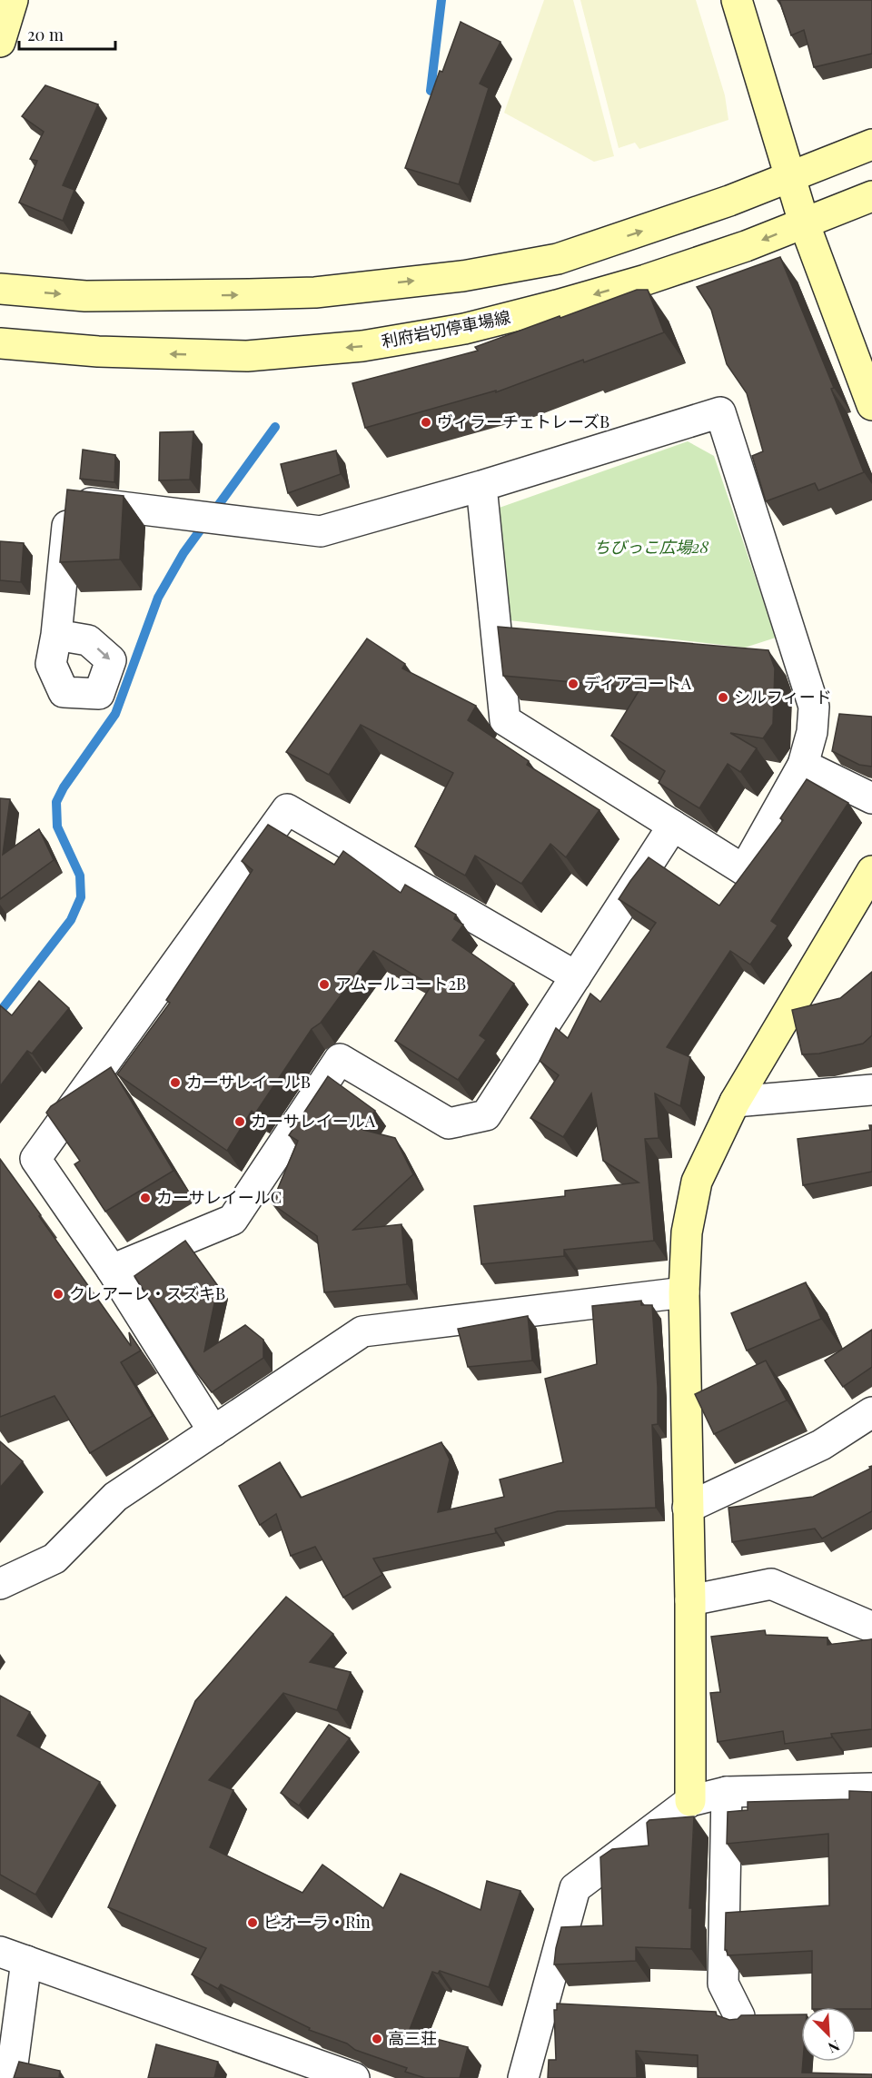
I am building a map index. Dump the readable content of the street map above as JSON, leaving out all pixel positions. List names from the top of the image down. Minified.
{"streets":{"main road":["利府岩切停車場線"]},"parks":["ちびっこ広場28"],"places":["ヴィラーチェトレーズB","ディアコートA","シルフィード","アムールコート2B","カーサレイールB","カーサレイールA","カーサレイールC","クレアーレ・スズキB","ビオーラ・Rin","高三荘"],"scale_bar":"20 m","north":"bottom right"}
